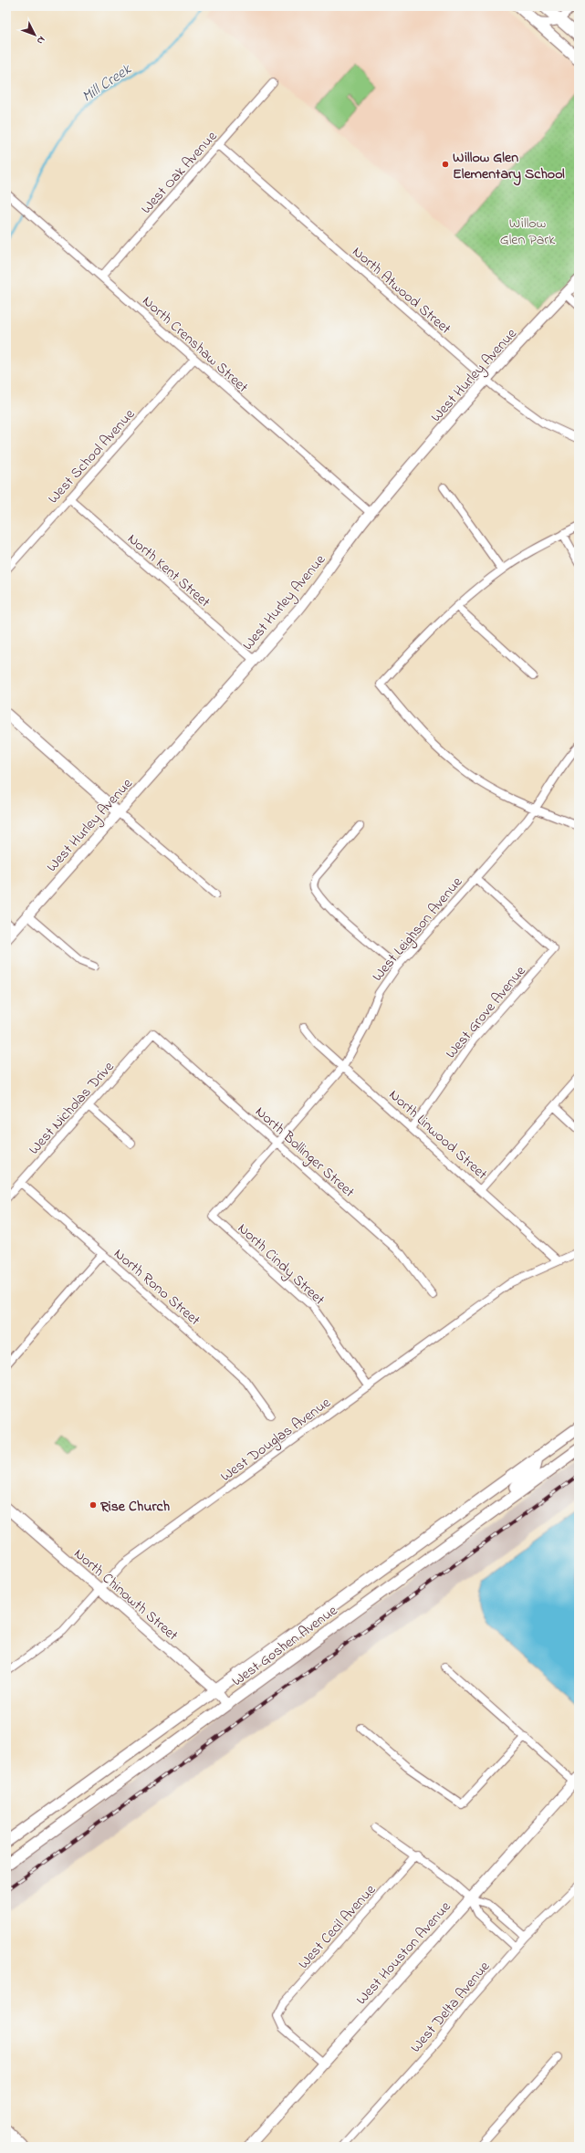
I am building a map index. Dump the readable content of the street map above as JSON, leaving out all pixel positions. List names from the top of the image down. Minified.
{"streets":{"main road":["West Goshen Avenue"],"street":["West Oak Avenue","North Atwood Street","North Crenshaw Street","West Hurley Avenue","West School Avenue","North Kent Street","West Leighson Avenue","West Grove Avenue","West Nicholas Drive","North Linwood Street","North Bollinger Street","North Cindy Street","North Rono Street","West Douglas Avenue","North Chinowth Street","West Cecil Avenue","West Houston Avenue","West Delta Avenue"]},"crossings":[["West Oak Avenue","North Atwood Street"],["West Oak Avenue","North Crenshaw Street"],["North Atwood Street","West Hurley Avenue"],["North Crenshaw Street","West Hurley Avenue"],["North Crenshaw Street","West School Avenue"],["West Hurley Avenue","North Kent Street"],["West School Avenue","North Kent Street"],["West Leighson Avenue","West Grove Avenue"],["West Leighson Avenue","North Linwood Street"],["West Leighson Avenue","North Bollinger Street"],["West Leighson Avenue","North Cindy Street"],["West Grove Avenue","North Linwood Street"],["West Nicholas Drive","North Bollinger Street"],["West Nicholas Drive","North Rono Street"],["North Linwood Street","West Douglas Avenue"],["North Cindy Street","West Douglas Avenue"],["West Douglas Avenue","North Chinowth Street"],["North Chinowth Street","West Goshen Avenue"],["West Cecil Avenue","West Houston Avenue"]],"water":["Mill Creek"],"parks":["Willow Glen Park"],"places":["Willow Glen Elementary School","Rise Church"],"north":"bottom right"}
